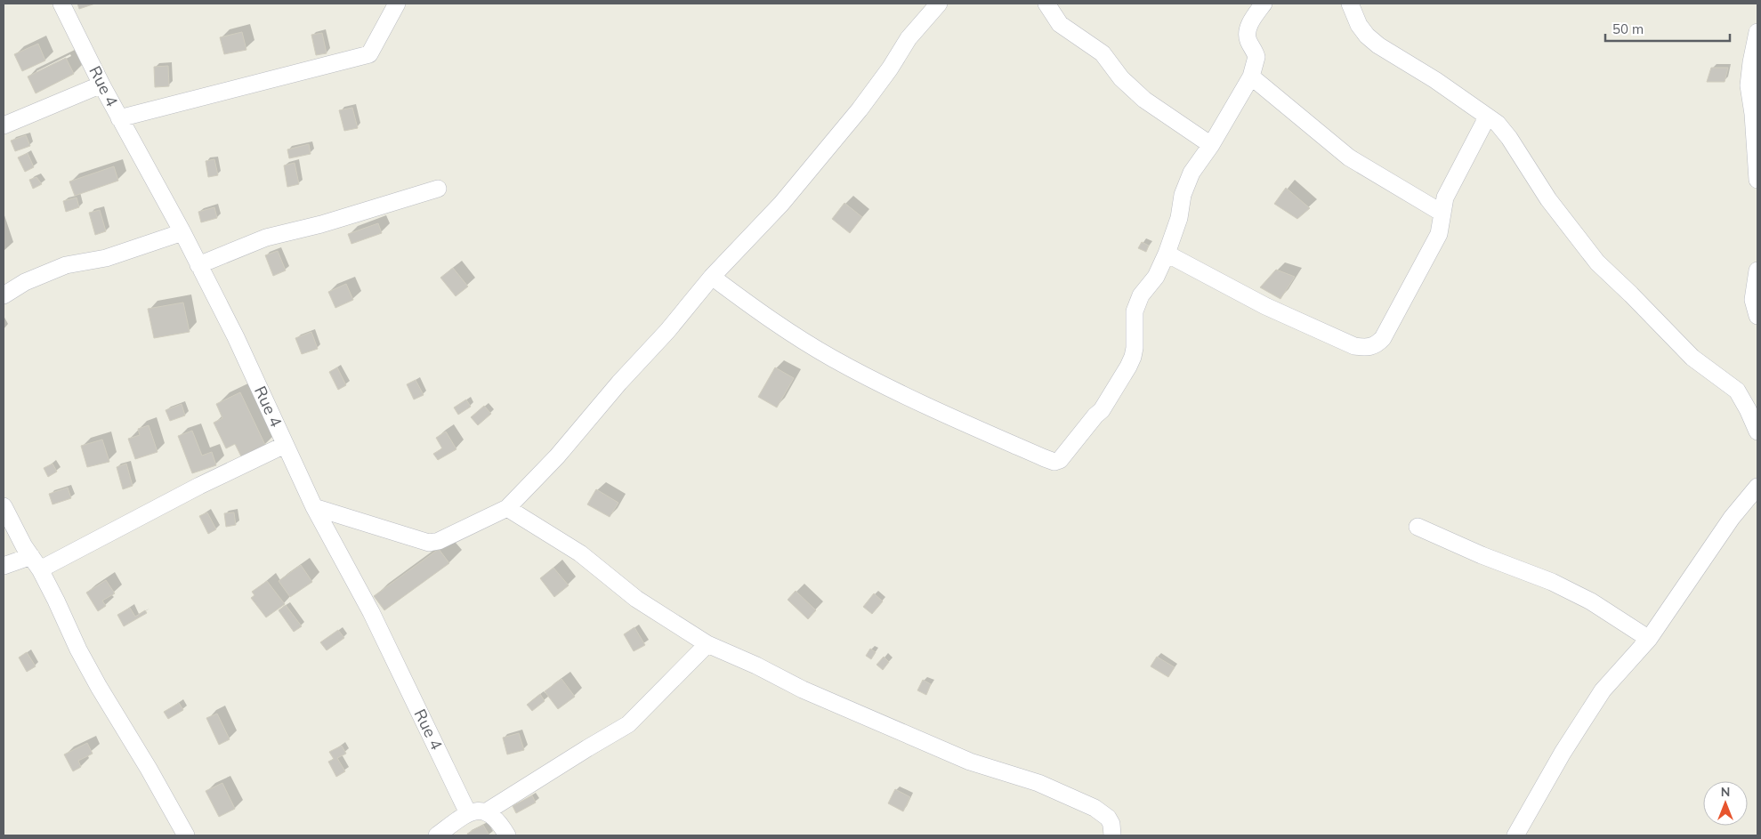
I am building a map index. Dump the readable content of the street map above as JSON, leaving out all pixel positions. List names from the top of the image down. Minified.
{"streets":{"street":["Rue 4"]},"scale_bar":"50 m","north":"top"}
